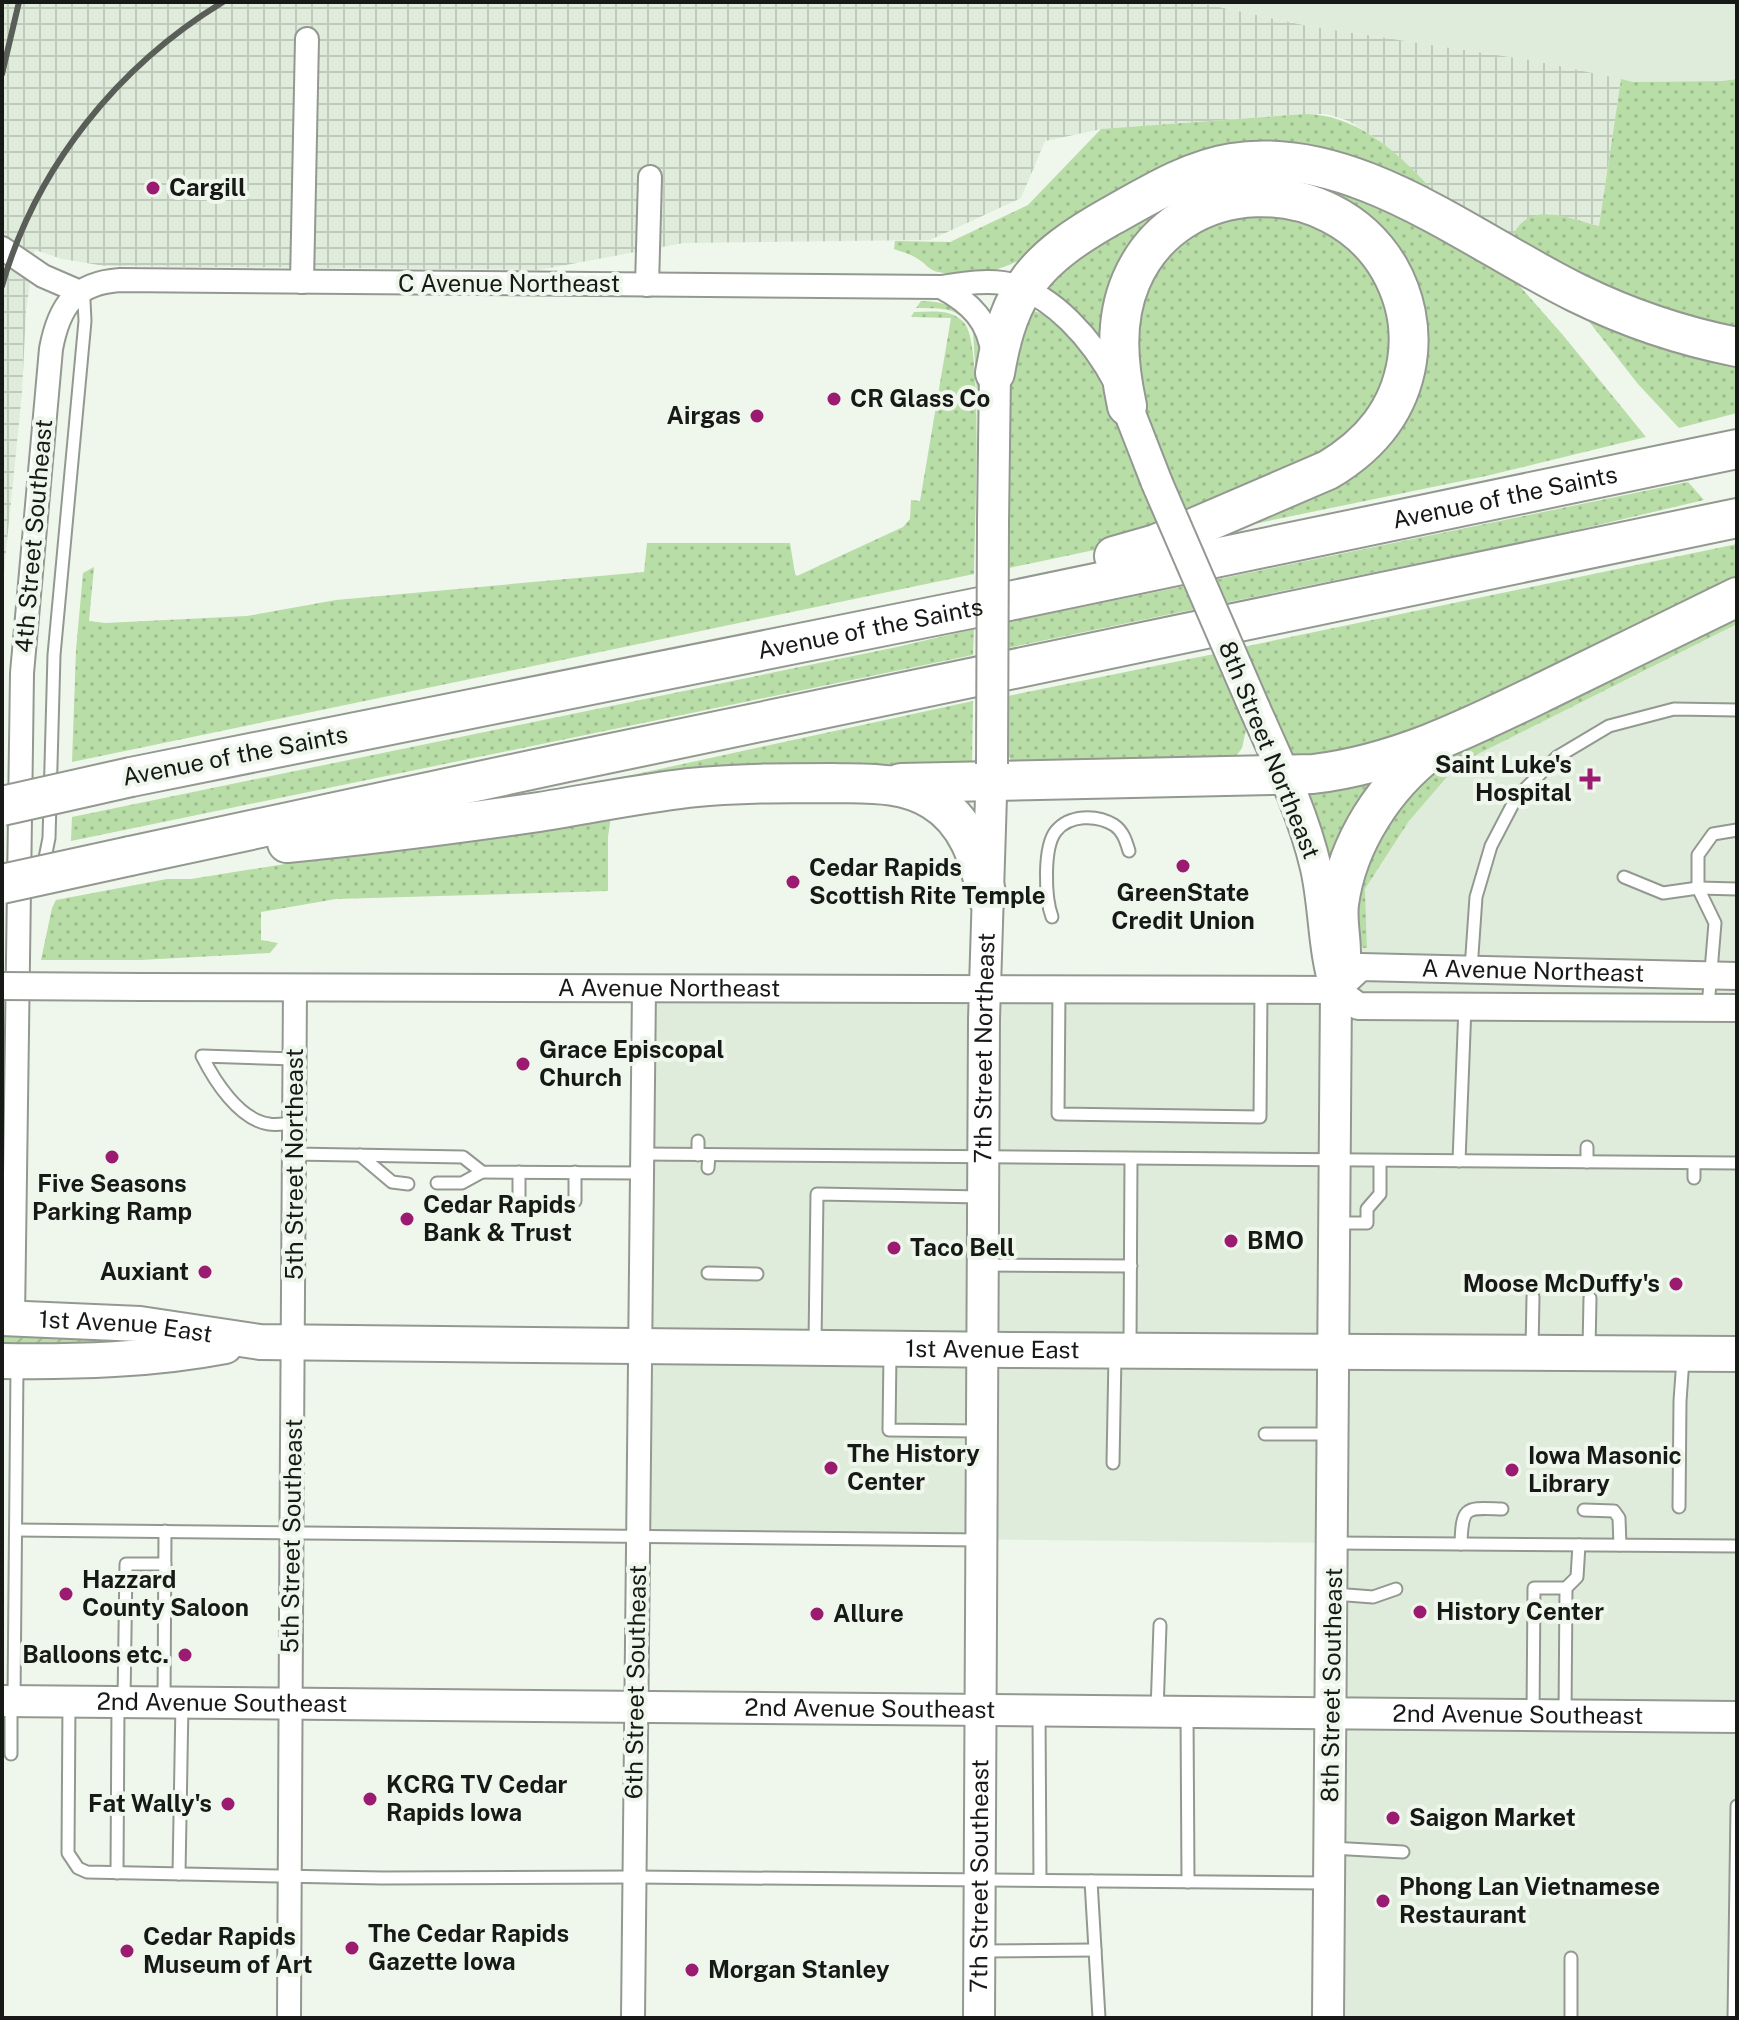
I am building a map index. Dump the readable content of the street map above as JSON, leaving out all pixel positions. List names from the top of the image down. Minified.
{"streets":{"highway":["Avenue of the Saints"],"main road":["8th Street Northeast","7th Street Northeast","1st Avenue East","8th Street Southeast","2nd Avenue Southeast","7th Street Southeast"],"street":["C Avenue Northeast","4th Street Southeast","A Avenue Northeast","5th Street Northeast","5th Street Southeast","6th Street Southeast"]},"crossings":[["C Avenue Northeast","4th Street Southeast"],["C Avenue Northeast","8th Street Northeast"],["C Avenue Northeast","7th Street Northeast"],["4th Street Southeast","1st Avenue East"],["8th Street Northeast","A Avenue Northeast"],["8th Street Northeast","7th Street Northeast"],["8th Street Northeast","1st Avenue East"],["8th Street Northeast","8th Street Southeast"],["A Avenue Northeast","7th Street Northeast"],["A Avenue Northeast","5th Street Northeast"],["A Avenue Northeast","6th Street Southeast"],["7th Street Northeast","1st Avenue East"],["7th Street Northeast","7th Street Southeast"],["5th Street Northeast","1st Avenue East"],["5th Street Northeast","5th Street Southeast"],["1st Avenue East","5th Street Southeast"],["1st Avenue East","6th Street Southeast"],["1st Avenue East","8th Street Southeast"],["1st Avenue East","7th Street Southeast"],["5th Street Southeast","2nd Avenue Southeast"],["6th Street Southeast","2nd Avenue Southeast"],["8th Street Southeast","2nd Avenue Southeast"],["2nd Avenue Southeast","7th Street Southeast"]],"places":{"other":["Cargill","CR Glass Co","Airgas","GreenState Credit Union","Cedar Rapids Scottish Rite Temple","Grace Episcopal Church","Five Seasons Parking Ramp","Cedar Rapids Bank & Trust","BMO","Taco Bell","Auxiant","Moose McDuffy's","The History Center","Iowa Masonic Library","Hazzard County Saloon","History Center","Allure","Balloons etc.","KCRG TV Cedar Rapids Iowa","Fat Wally's","Saigon Market","Phong Lan Vietnamese Restaurant","The Cedar Rapids Gazette Iowa","Cedar Rapids Museum of Art","Morgan Stanley"],"health":["Saint Luke's Hospital"]}}
